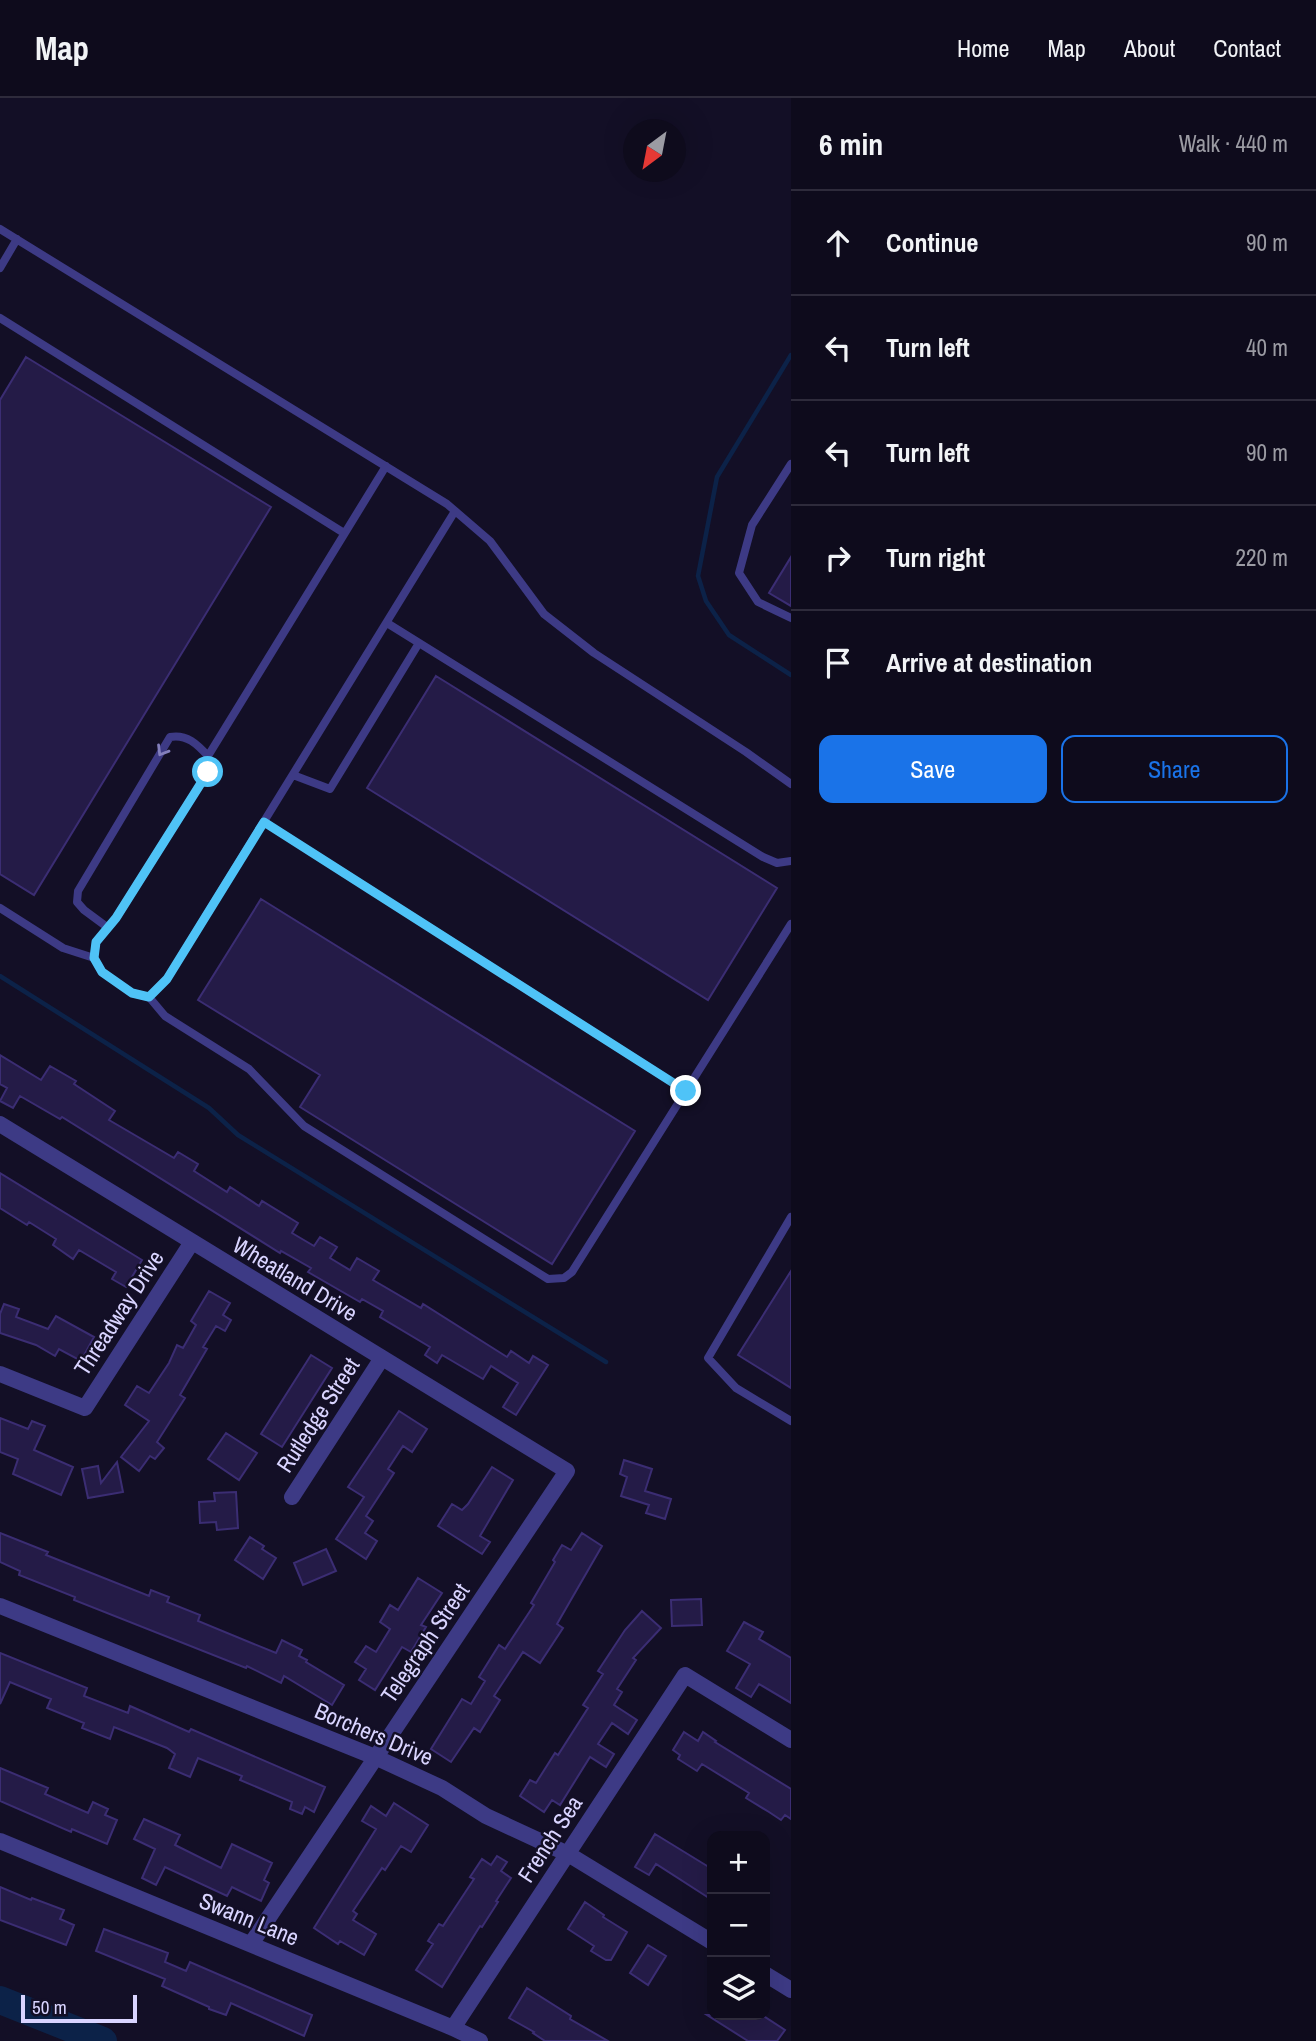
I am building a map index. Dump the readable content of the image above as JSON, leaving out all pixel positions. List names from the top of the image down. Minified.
{"streets":{"street":["Wheatland Drive","Threadway Drive","Rutledge Street","Telegraph Street","Borchers Drive","French Sea","Swann Lane"]},"crossings":[["Wheatland Drive","Threadway Drive"],["Wheatland Drive","Rutledge Street"],["Wheatland Drive","Telegraph Street"],["Telegraph Street","Borchers Drive"],["Telegraph Street","Swann Lane"],["Borchers Drive","French Sea"],["French Sea","Swann Lane"]],"scale_bar":"50 m","north":"bottom left","page":{"header":"Map","nav":["Home","Map","About","Contact"],"heading":["6 min","Walk · 440 m"],"list":[["Continue","90 m"],["Turn left","40 m"],["Turn left","90 m"],["Turn right","220 m"],"Arrive at destination"],"buttons":["Save","Share"],"map_buttons":["+","−"],"scale":"50 m"}}
